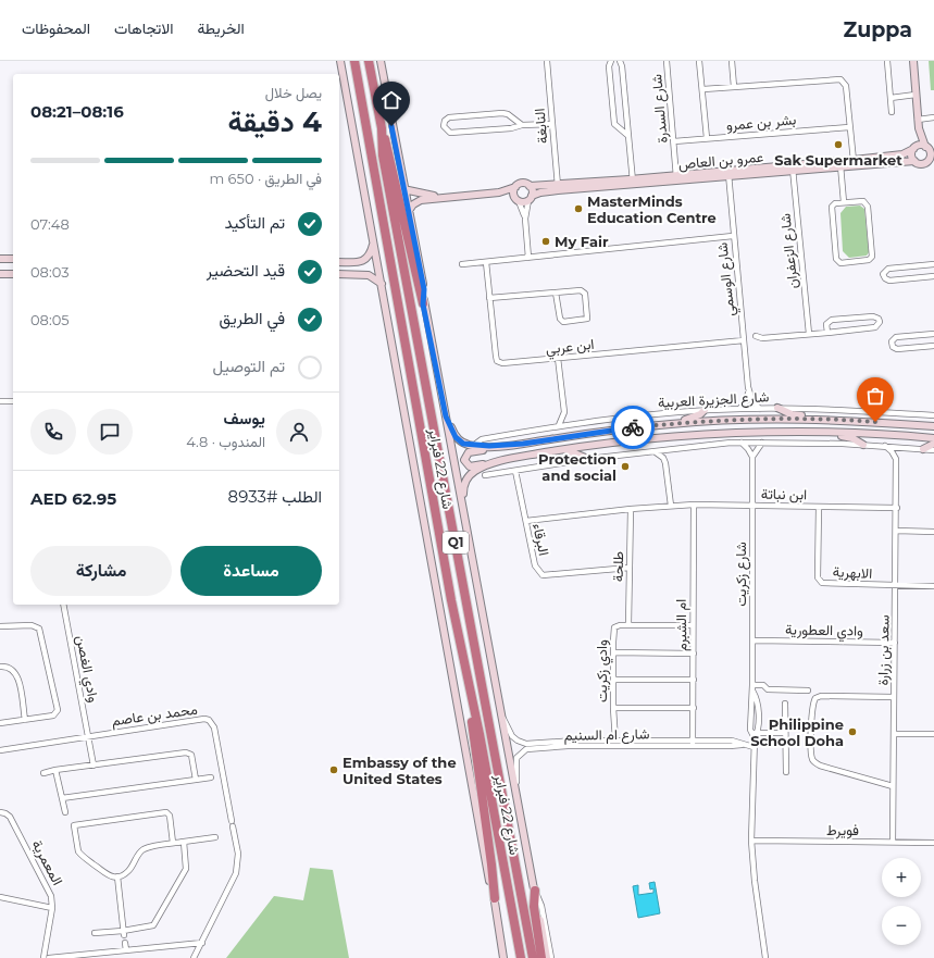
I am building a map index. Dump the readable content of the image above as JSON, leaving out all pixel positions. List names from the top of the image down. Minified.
{"streets":{"highway":["شارع 22 فبراير","Q1"],"main road":["عمرو بن العاص","شارع الجزيرة العربية"],"street":["شارع السدرة","بشر بن عمرو","النابغة","شارع الزعفران","شارع الوسمي","ابن عربي","ابن نباتة","البرقاء","طلحة","الابهرية","شارع زكريت","ام الشبرم","وادي العطورية","سعد بن زرارة","وادي الغصن","وادي زكريت","محمد بن عاصم","شارع ام السنيم","فويرط","المعمرية"]},"crossings":[["شارع السدرة","بشر بن عمرو"],["شارع السدرة","عمرو بن العاص"],["النابغة","عمرو بن العاص"],["عمرو بن العاص","شارع الزعفران"],["عمرو بن العاص","شارع الوسمي"],["شارع الوسمي","ابن عربي"],["شارع الوسمي","شارع الجزيرة العربية"],["شارع 22 فبراير","شارع ام السنيم"],["ابن نباتة","البرقاء"],["ابن نباتة","طلحة"],["ابن نباتة","الابهرية"],["ابن نباتة","شارع زكريت"],["ابن نباتة","ام الشبرم"],["ابن نباتة","سعد بن زرارة"],["البرقاء","طلحة"],["طلحة","وادي زكريت"],["الابهرية","سعد بن زرارة"],["شارع زكريت","وادي العطورية"],["شارع زكريت","شارع ام السنيم"],["شارع زكريت","فويرط"],["ام الشبرم","شارع ام السنيم"],["وادي العطورية","سعد بن زرارة"],["سعد بن زرارة","فويرط"],["وادي الغصن","محمد بن عاصم"],["وادي زكريت","شارع ام السنيم"]],"places":["Sak Supermarket","MasterMinds Education Centre","My Fair","Protection and social","Philippine School Doha","Embassy of the United States"],"page":{"header":"Zuppa","nav":["الخريطة","الاتجاهات","المحفوظات"],"heading":["4 دقيقة","يصل خلال","08:16–08:21"],"panel":["يوسف","المندوب · 4.8","الطلب #8933","AED 62.95"],"bar":"في الطريق · 650 m","list":[["تم التأكيد","07:48"],["قيد التحضير","08:03"],["في الطريق","08:05"],"تم التوصيل"],"buttons":["مساعدة","مشاركة"],"map_buttons":["+","−"]}}
